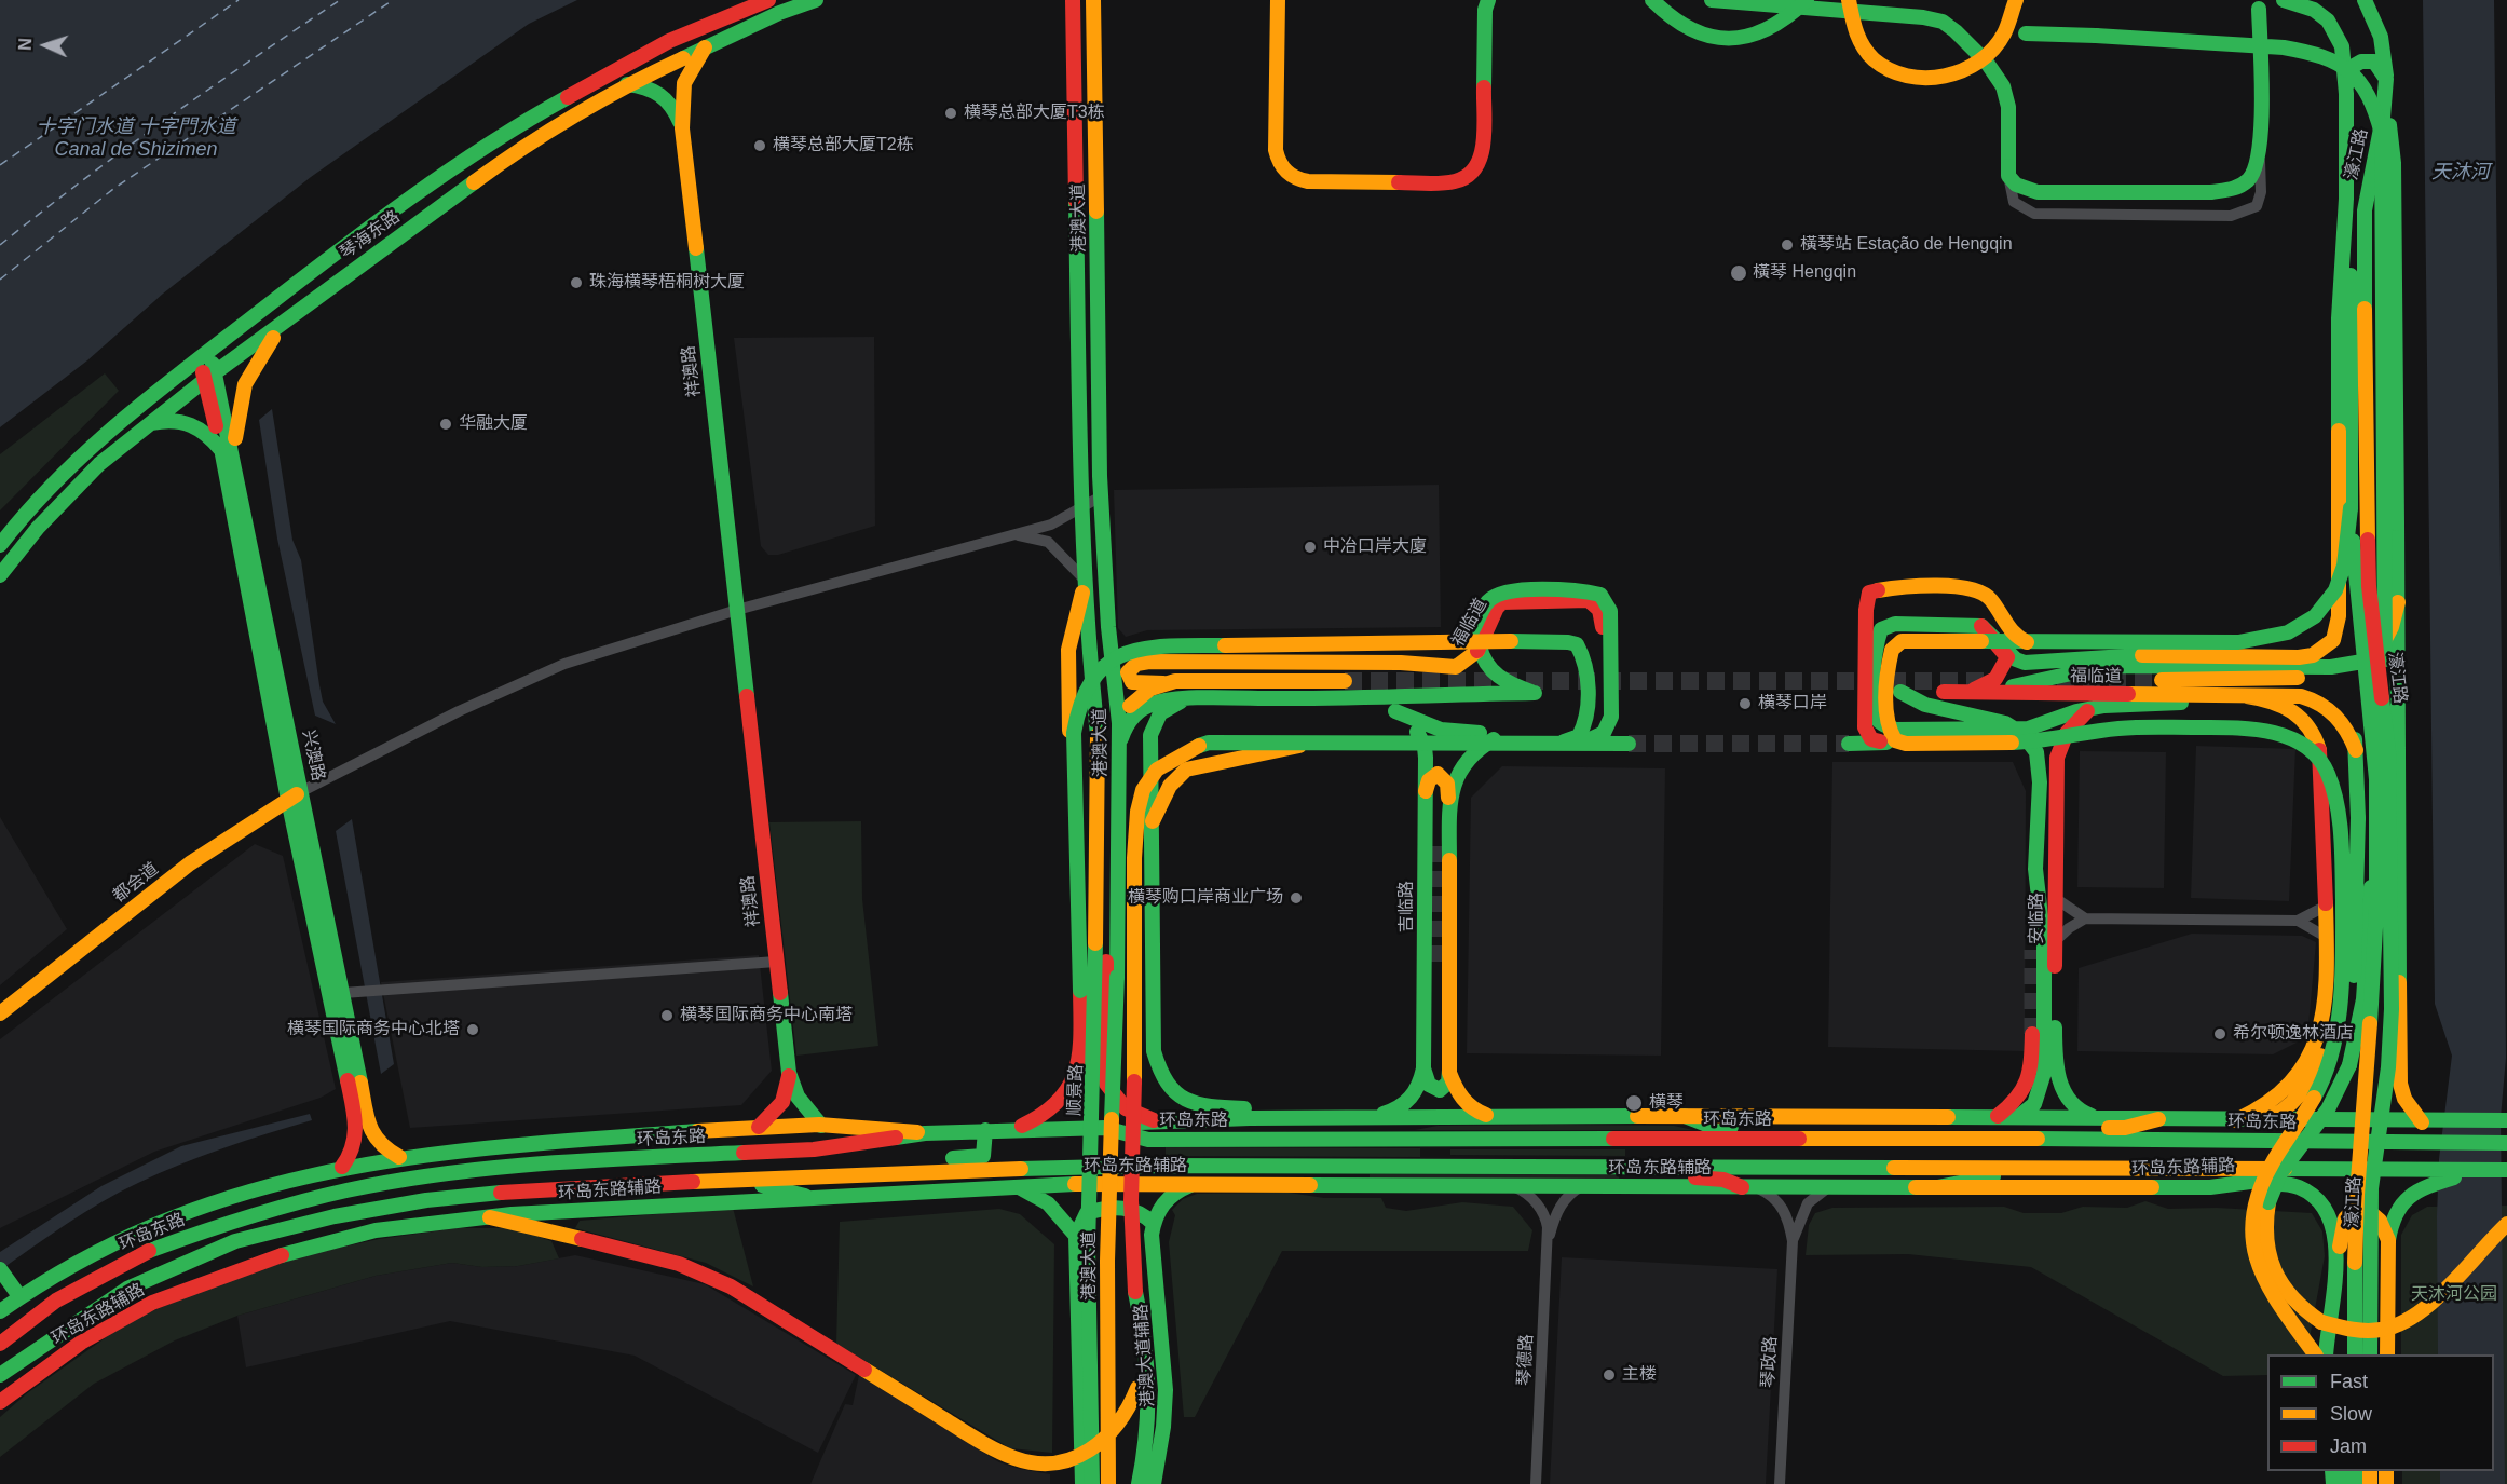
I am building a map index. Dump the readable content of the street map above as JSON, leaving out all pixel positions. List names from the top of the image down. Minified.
{"streets":{"main road":["濠江路","港澳大道","琴海东路","祥澳路","福临道","兴澳路","都会道","吉临路","安临路","顺景路","环岛东路","环岛东路辅路","港澳大道辅路"],"street":["琴德路","琴政路"]},"crossings":[["港澳大道","福临道"],["港澳大道","顺景路"],["港澳大道","环岛东路"],["琴海东路","祥澳路"],["琴海东路","兴澳路"],["福临道","吉临路"],["兴澳路","都会道"],["顺景路","环岛东路"],["环岛东路辅路","琴德路"]],"water":["十字门水道 十字門水道 Canal de Shizimen","天沐河"],"parks":["天沐河公园"],"places":["横琴总部大厦T3栋","横琴总部大厦T2栋","橫琴站 Estação de Hengqin","橫琴 Hengqin","珠海横琴梧桐树大厦","华融大厦","中冶口岸大廈","横琴口岸","横琴购口岸商业广场","横琴国际商务中心南塔","横琴国际商务中心北塔","希尔顿逸林酒店","横琴","主楼"],"legend":["Fast","Slow","Jam"],"north":"left"}
